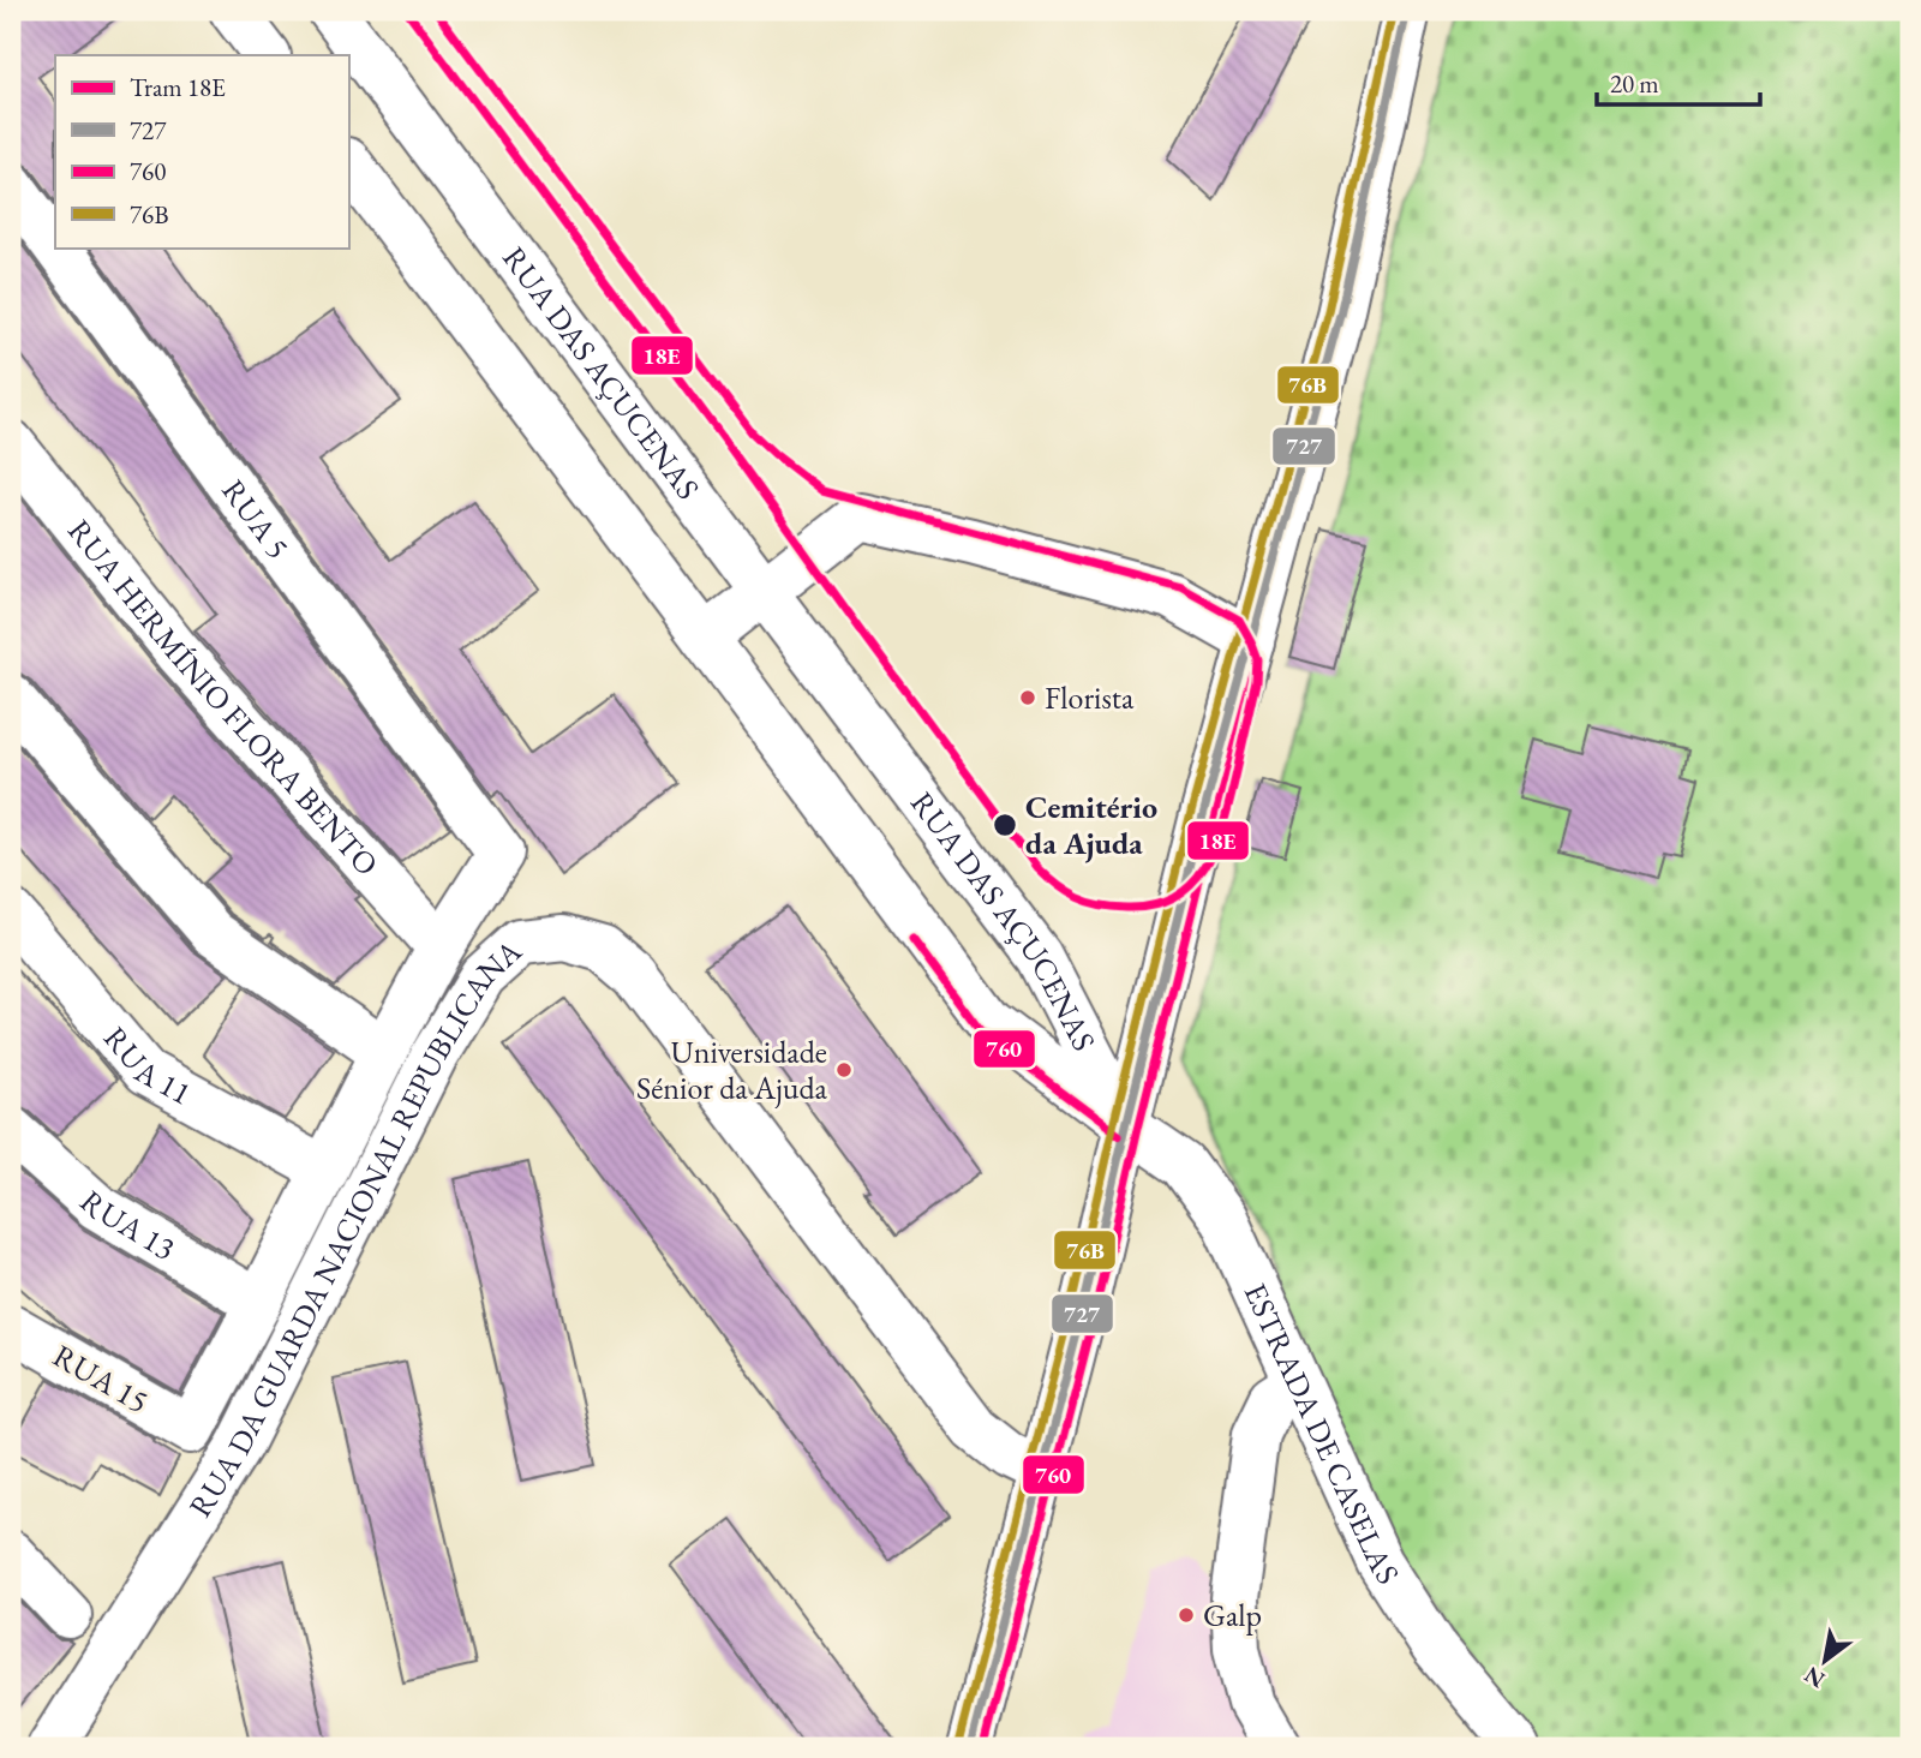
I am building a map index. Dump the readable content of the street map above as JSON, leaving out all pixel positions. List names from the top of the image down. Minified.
{"streets":{"street":["RUA DAS AÇUCENAS","RUA 5","RUA HERMÍNIO FLORA BENTO","RUA 11","RUA 13","RUA DA GUARDA NACIONAL REPUBLICANA","RUA 15","ESTRADA DE CASELAS"]},"crossings":[["RUA DAS AÇUCENAS","ESTRADA DE CASELAS"],["RUA 5","RUA HERMÍNIO FLORA BENTO"],["RUA 13","RUA 15"]],"places":["Florista","Cemitério da Ajuda","Universidade Sénior da Ajuda","Galp"],"lines":["tram line 18E","transit line 727","transit line 76B","transit line 760"],"legend":["Tram 18E","727","760","76B"],"scale_bar":"20 m","north":"bottom left"}
